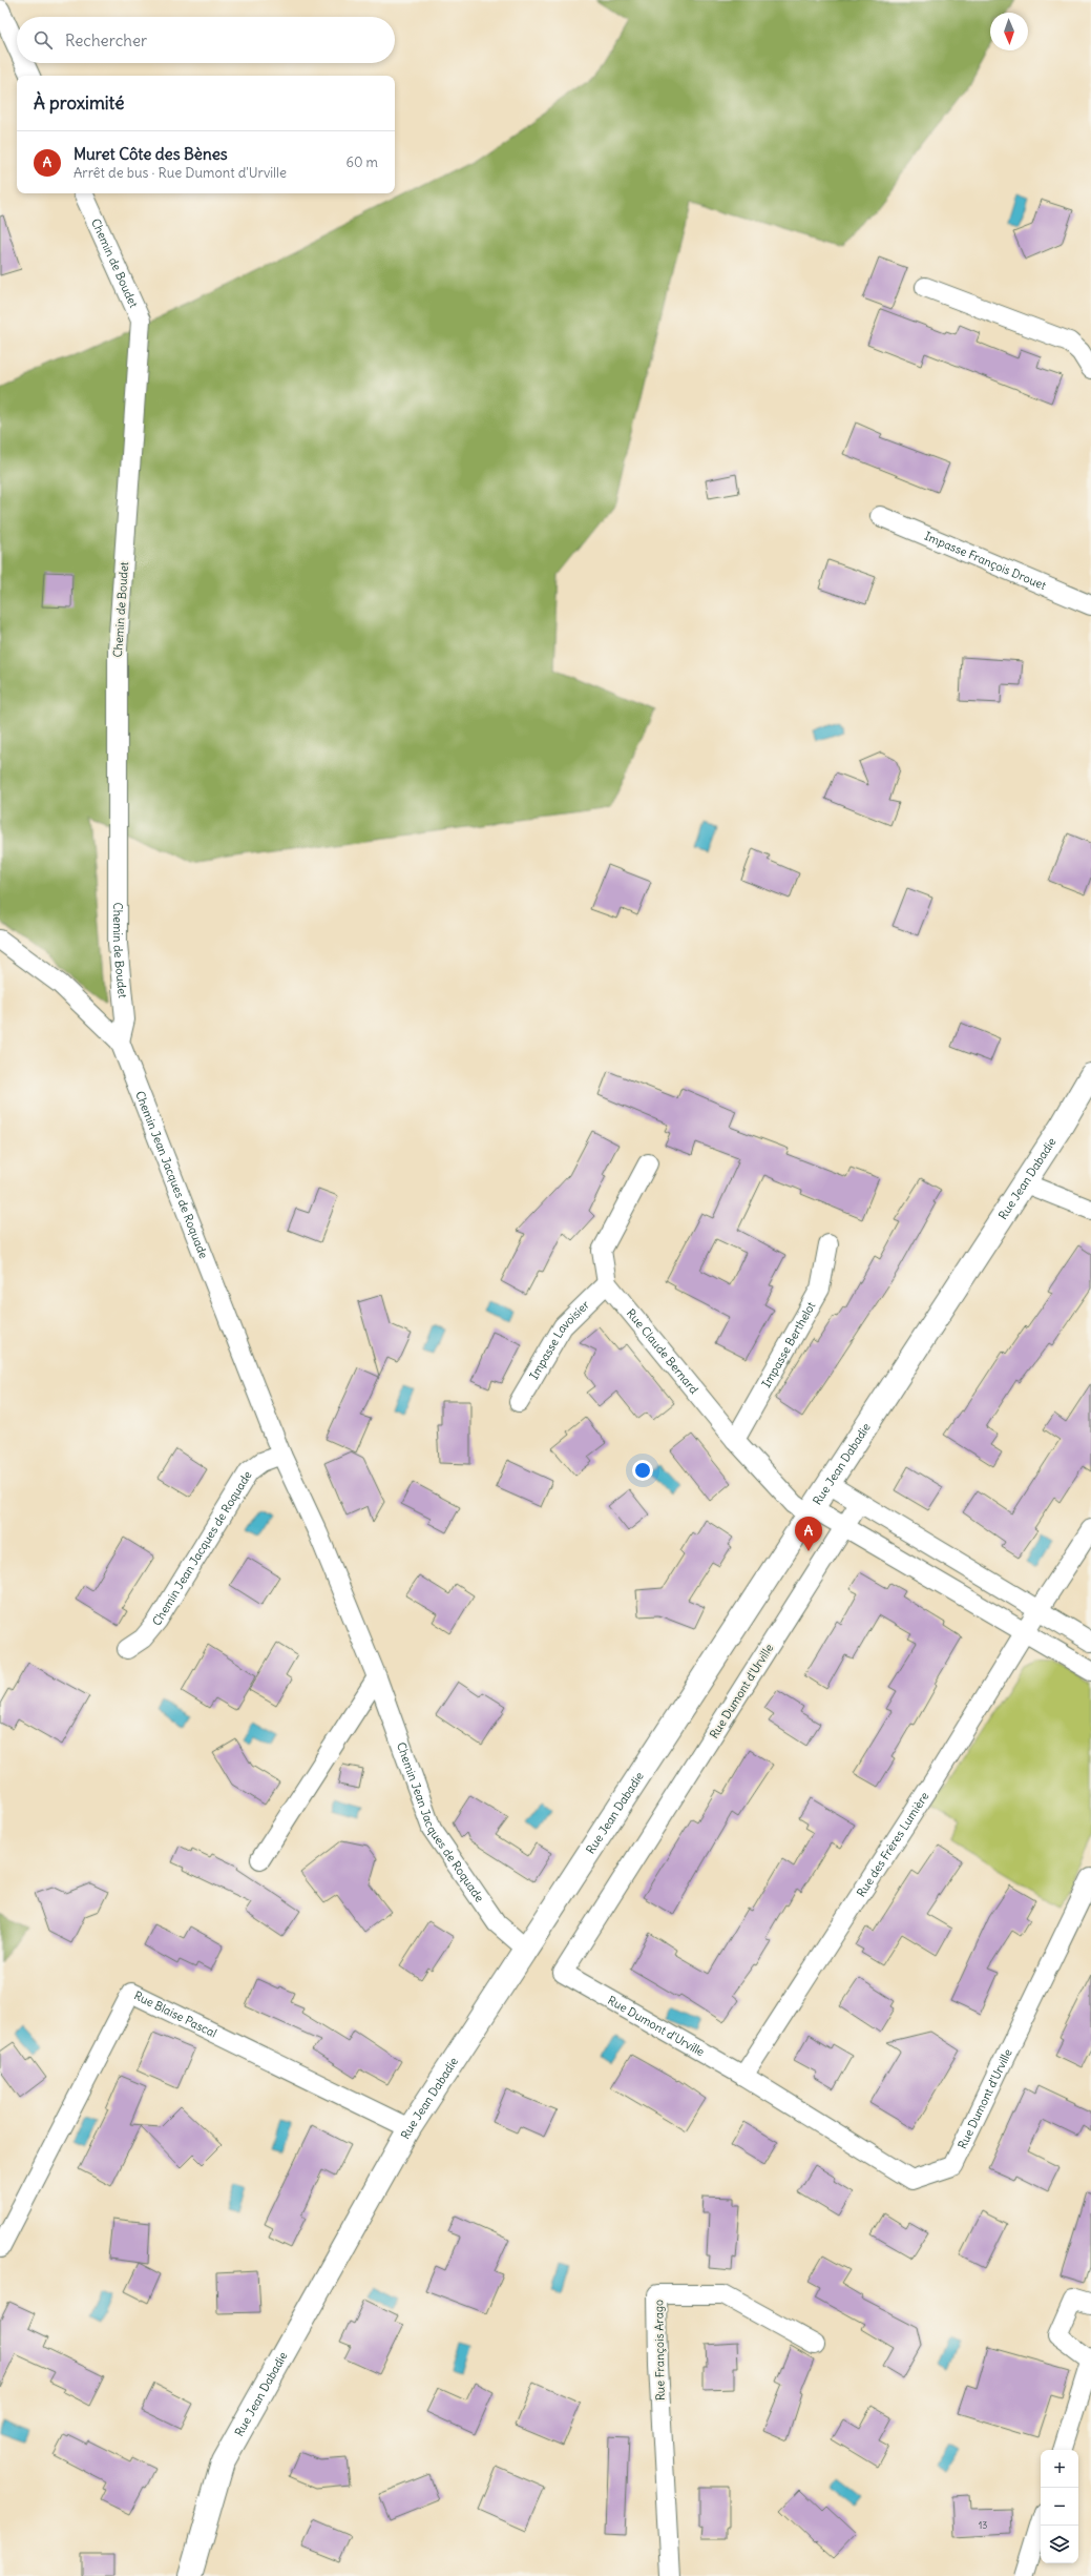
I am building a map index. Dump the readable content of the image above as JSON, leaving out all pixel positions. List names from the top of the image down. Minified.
{"streets":{"street":["Chemin de Boudet","Impasse François Drouet","Chemin Jean Jacques de Roquade","Rue Jean Dabadie","Impasse Lavoisier","Impasse Berthelot","Rue Claude Bernard","Rue Dumont d'Urville","Rue des Frères Lumière","Rue Blaise Pascal","Rue François Arago"]},"crossings":[["Chemin de Boudet","Chemin Jean Jacques de Roquade"],["Chemin Jean Jacques de Roquade","Rue Jean Dabadie"],["Rue Jean Dabadie","Rue Claude Bernard"],["Rue Jean Dabadie","Rue Blaise Pascal"],["Impasse Lavoisier","Rue Claude Bernard"],["Impasse Berthelot","Rue Claude Bernard"],["Rue Claude Bernard","Rue Dumont d'Urville"],["Rue Claude Bernard","Rue des Frères Lumière"],["Rue Dumont d'Urville","Rue des Frères Lumière"]],"house_numbers":["13"],"north":"bottom","page":{"search":"Rechercher","heading":"À proximité","list":[{"mark":"A","name":"Muret Côte des Bènes","note":"Arrêt de bus · Rue Dumont d'Urville","value":"60 m"}],"pins":"A","map_buttons":["+","−"]}}
